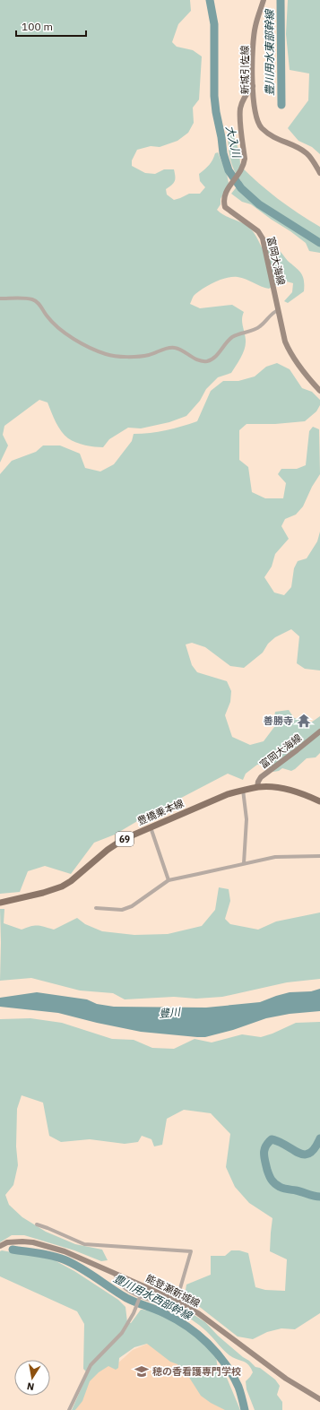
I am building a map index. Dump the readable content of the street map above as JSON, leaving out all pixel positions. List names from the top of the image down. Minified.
{"streets":{"main road":["新城引佐線","富岡大海線","豊橋乗本線","69","能登瀬新城線"]},"crossings":[["新城引佐線","富岡大海線"],["富岡大海線","豊橋乗本線"]],"water":["豊川用水東部幹線","大入川","豊川","豊川用水西部幹線"],"places":{"temple":["善勝寺"],"school or university":["穂の香看護専門学校"]},"scale_bar":"100 m","north":"bottom"}
